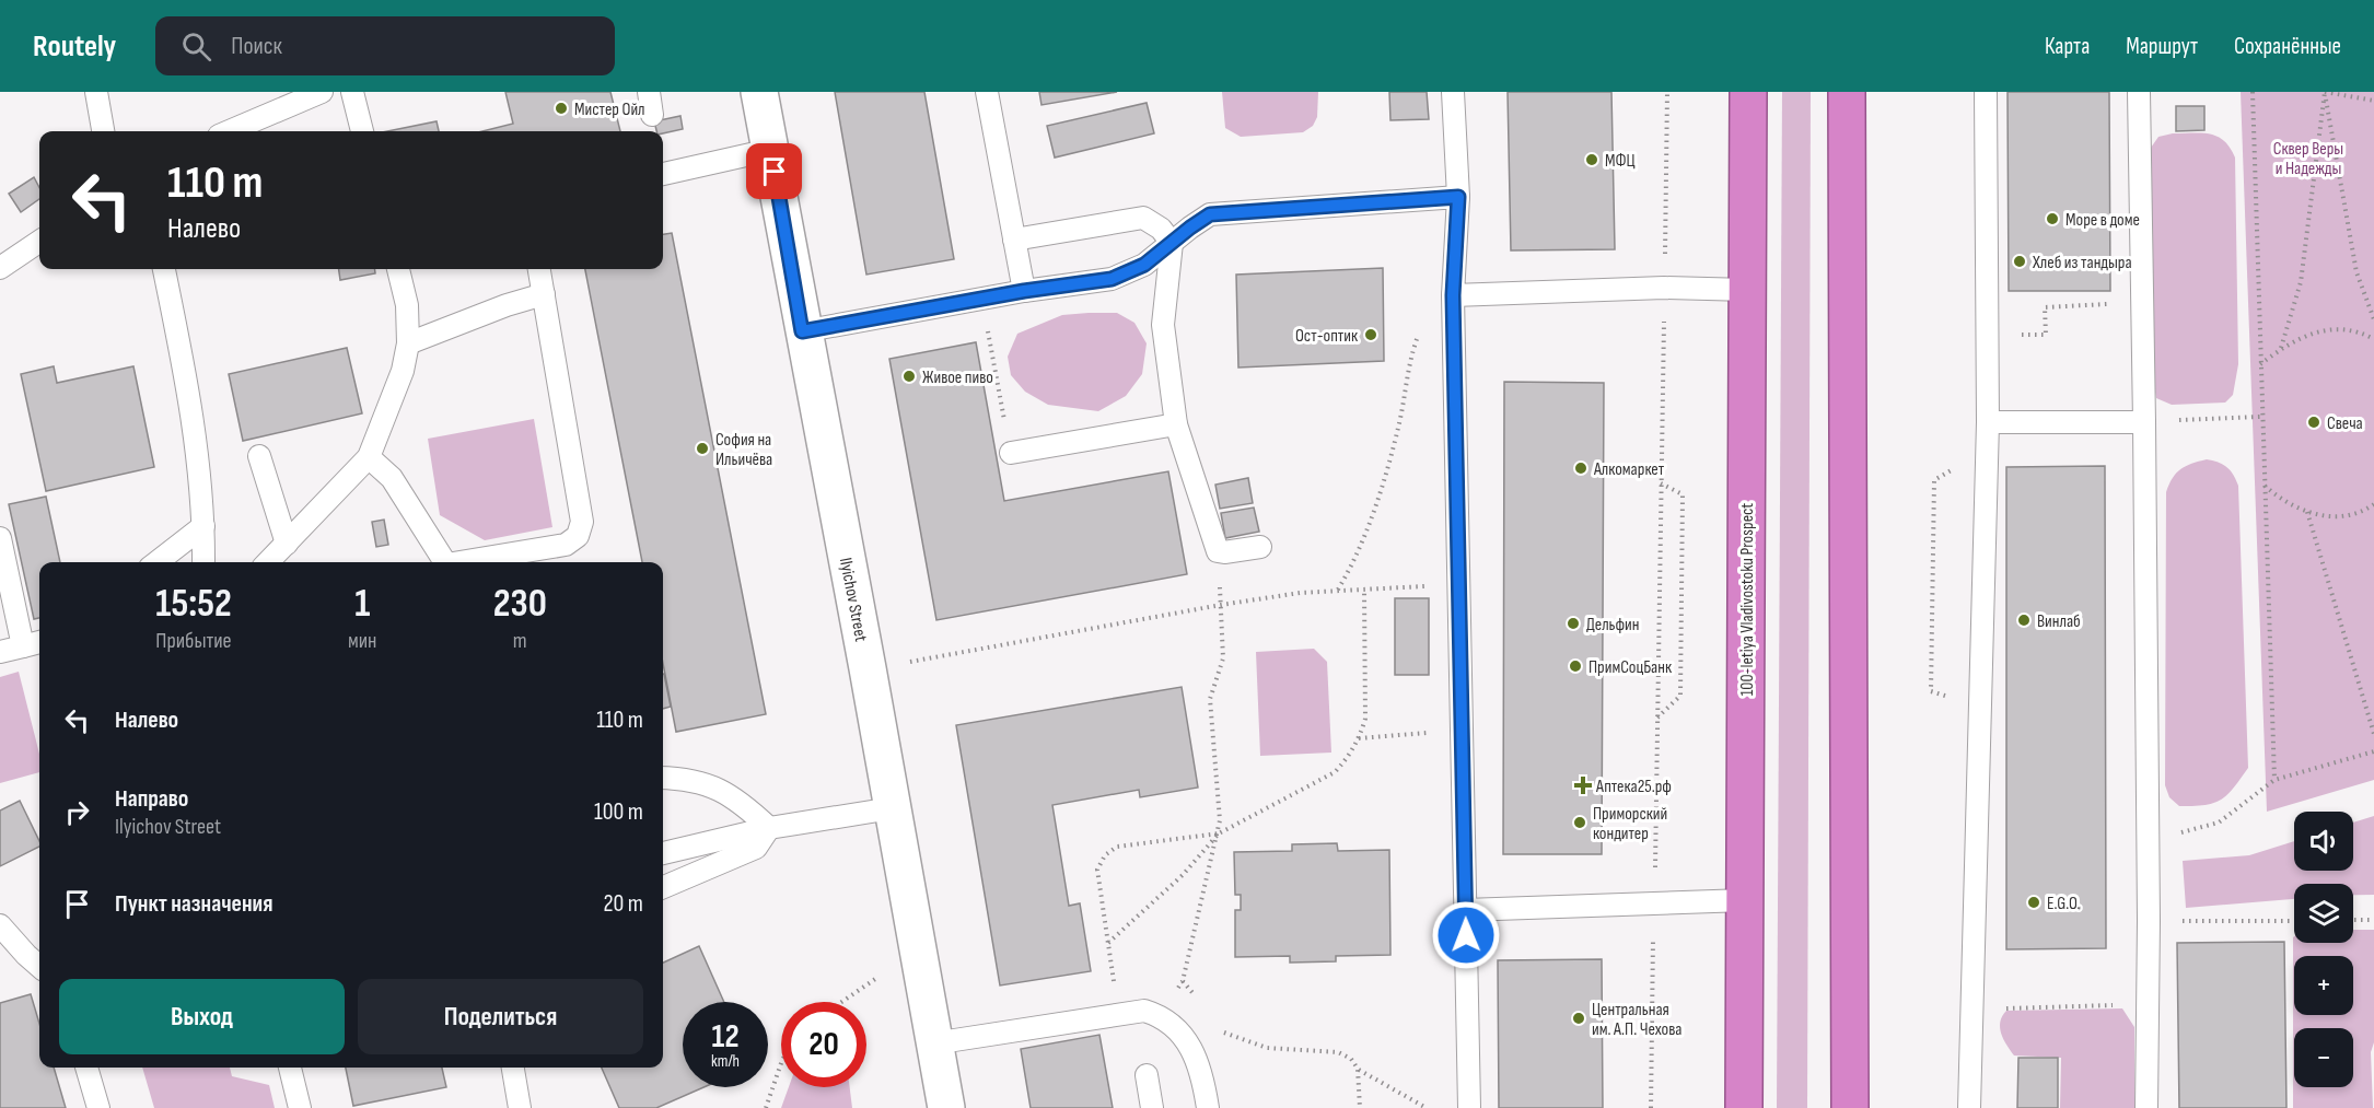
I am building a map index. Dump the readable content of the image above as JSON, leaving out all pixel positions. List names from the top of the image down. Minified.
{"streets":{"highway":["100-letiya Vladivostoku Prospect"],"street":["Ilyichov Street"]},"parks":["Сквер Веры и Надежды"],"places":{"other":["Мистер Ойл","МФЦ","Море в доме","Хлеб из тандыра","Ост-оптик","Живое пиво","Свеча","София на Ильичёва","Алкомаркет","Винлаб","Дельфин","ПримСоцБанк","Приморский кондитер","E.G.O.","Центральная им. А.П. Чехова"],"health":["Аптека25.рф"]},"page":{"header":"Routely","search":"Поиск","nav":["Карта","Маршрут","Сохранённые"],"turn":["110 m","Налево"],"eta":["15:52","Прибытие","1","мин","230","m"],"list":[{"name":"Налево","value":"110 m"},{"name":"Направо","note":"Ilyichov Street","value":"100 m"},{"name":"Пункт назначения","value":"20 m"}],"map_buttons":["+","−"],"buttons":["Выход","Поделиться"],"speed":"12 km/h","limit":"20"}}
